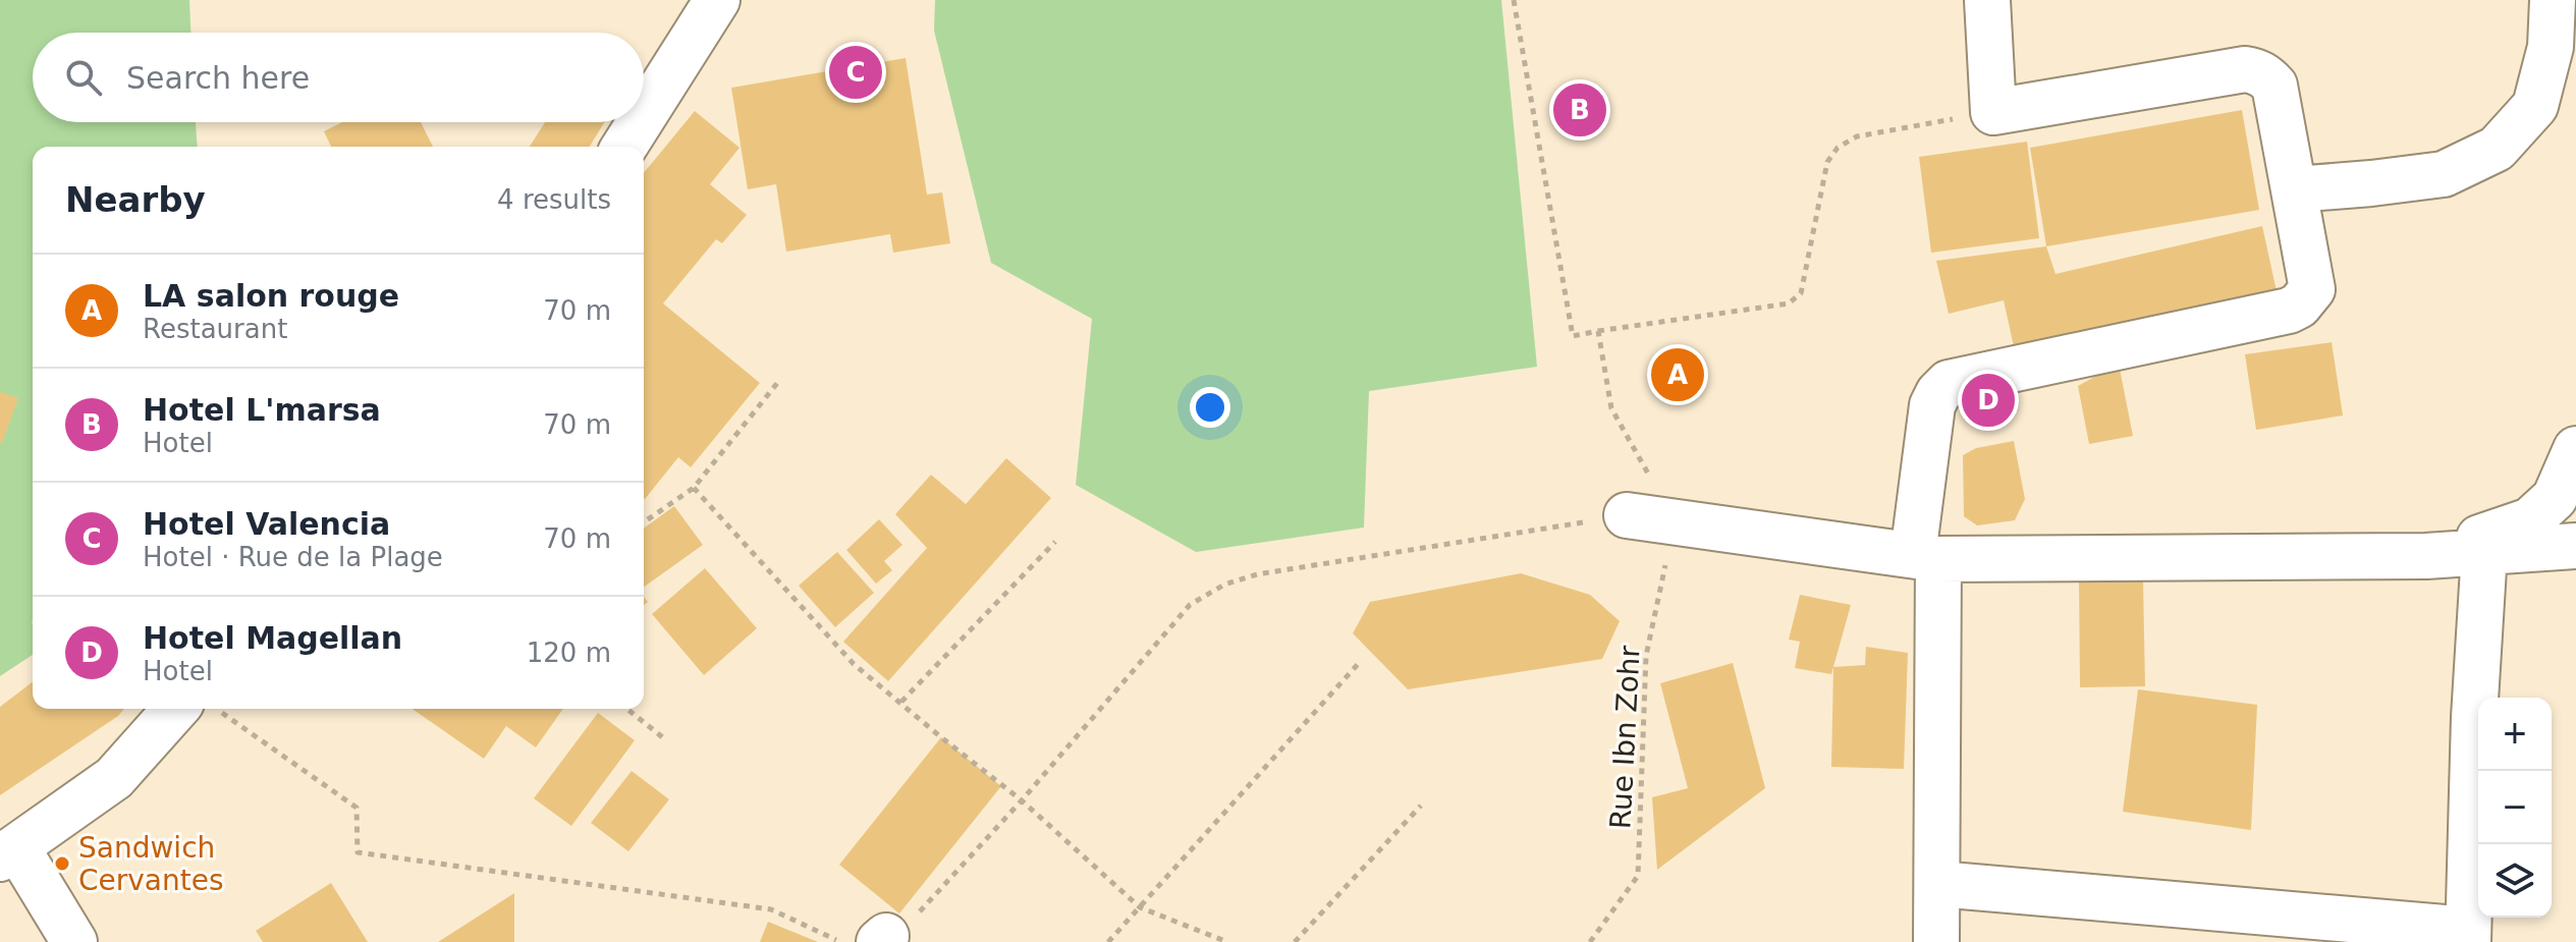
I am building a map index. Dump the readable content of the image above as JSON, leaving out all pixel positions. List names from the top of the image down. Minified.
{"streets":{"path":["Rue Ibn Zohr"]},"places":["Sandwich Cervantes"],"page":{"search":"Search here","pins":["C","B","A","D"],"heading":["Nearby","4 results"],"list":[{"mark":"A","name":"LA salon rouge","note":"Restaurant","value":"70 m"},{"mark":"B","name":"Hotel L'marsa","note":"Hotel","value":"70 m"},{"mark":"C","name":"Hotel Valencia","note":"Hotel · Rue de la Plage","value":"70 m"},{"mark":"D","name":"Hotel Magellan","note":"Hotel","value":"120 m"}],"map_buttons":["+","−"]}}
